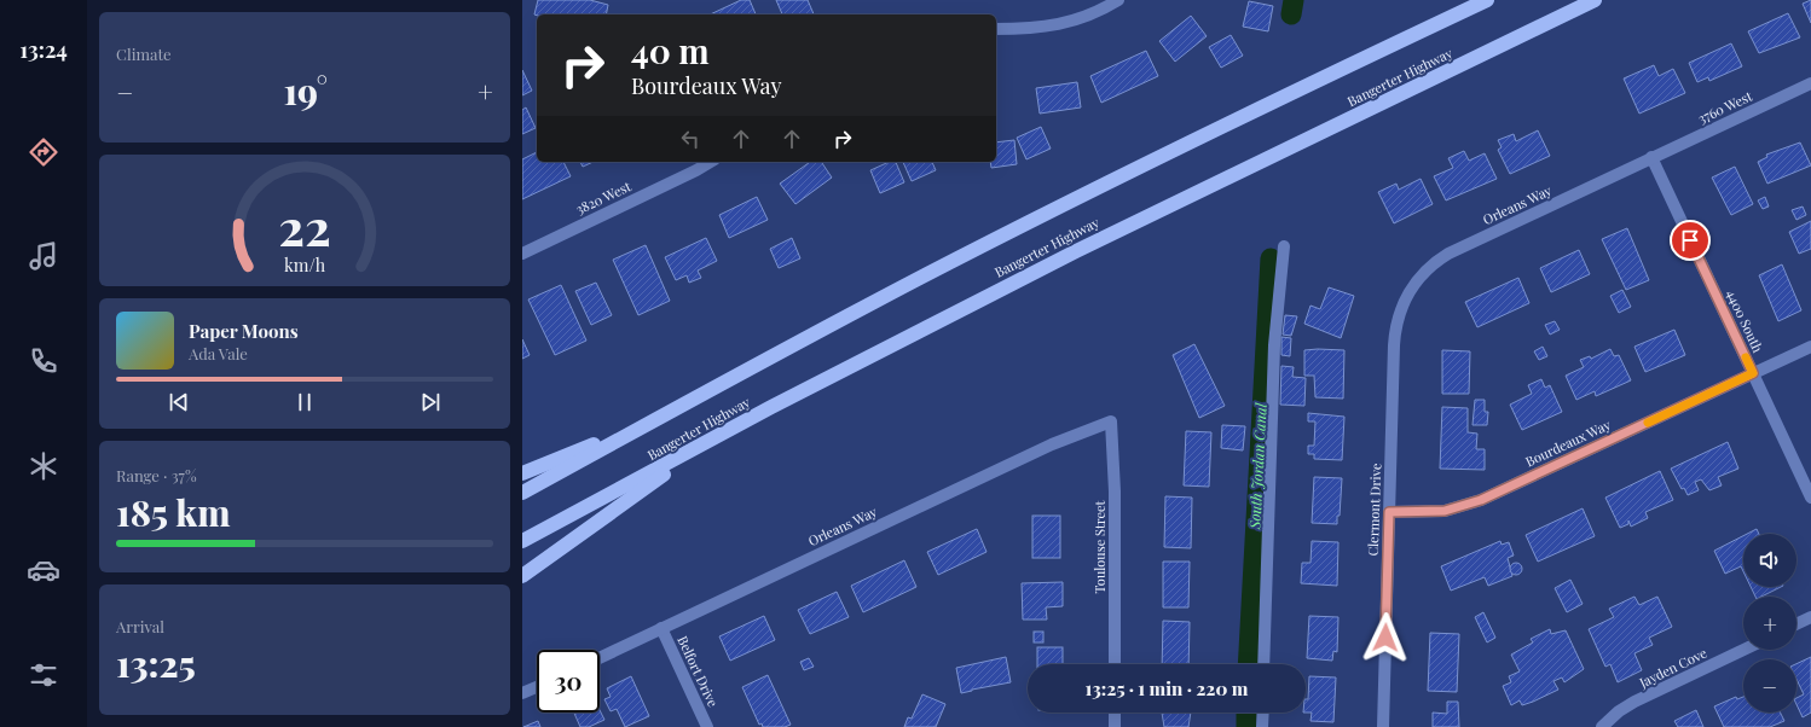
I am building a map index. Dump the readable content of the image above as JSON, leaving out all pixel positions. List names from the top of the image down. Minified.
{"streets":{"highway":["Bangerter Highway"],"street":["3760 West","3820 West","Orleans Way","4400 South","Bourdeaux Way","Clermont Drive","Toulouse Street","Jayden Cove","Belfort Drive"]},"crossings":[["3760 West","Orleans Way"],["3760 West","4400 South"],["Orleans Way","4400 South"],["Orleans Way","Clermont Drive"],["Orleans Way","Toulouse Street"],["Orleans Way","Belfort Drive"],["4400 South","Bourdeaux Way"],["Bourdeaux Way","Clermont Drive"]],"water":["South Jordan Canal"],"page":{"tabs":"13:24","tile":["Climate",["Range · 37%","185 km"],["Arrival","13:25"]],"turn":["40 m","Bourdeaux Way"],"heat":["−","19°","+"],"song":["Paper Moons","Ada Vale"],"map_buttons":["+","−"],"limit":"30","trip":"13:25 · 1 min · 220 m","gauge":["22","km/h"]}}
